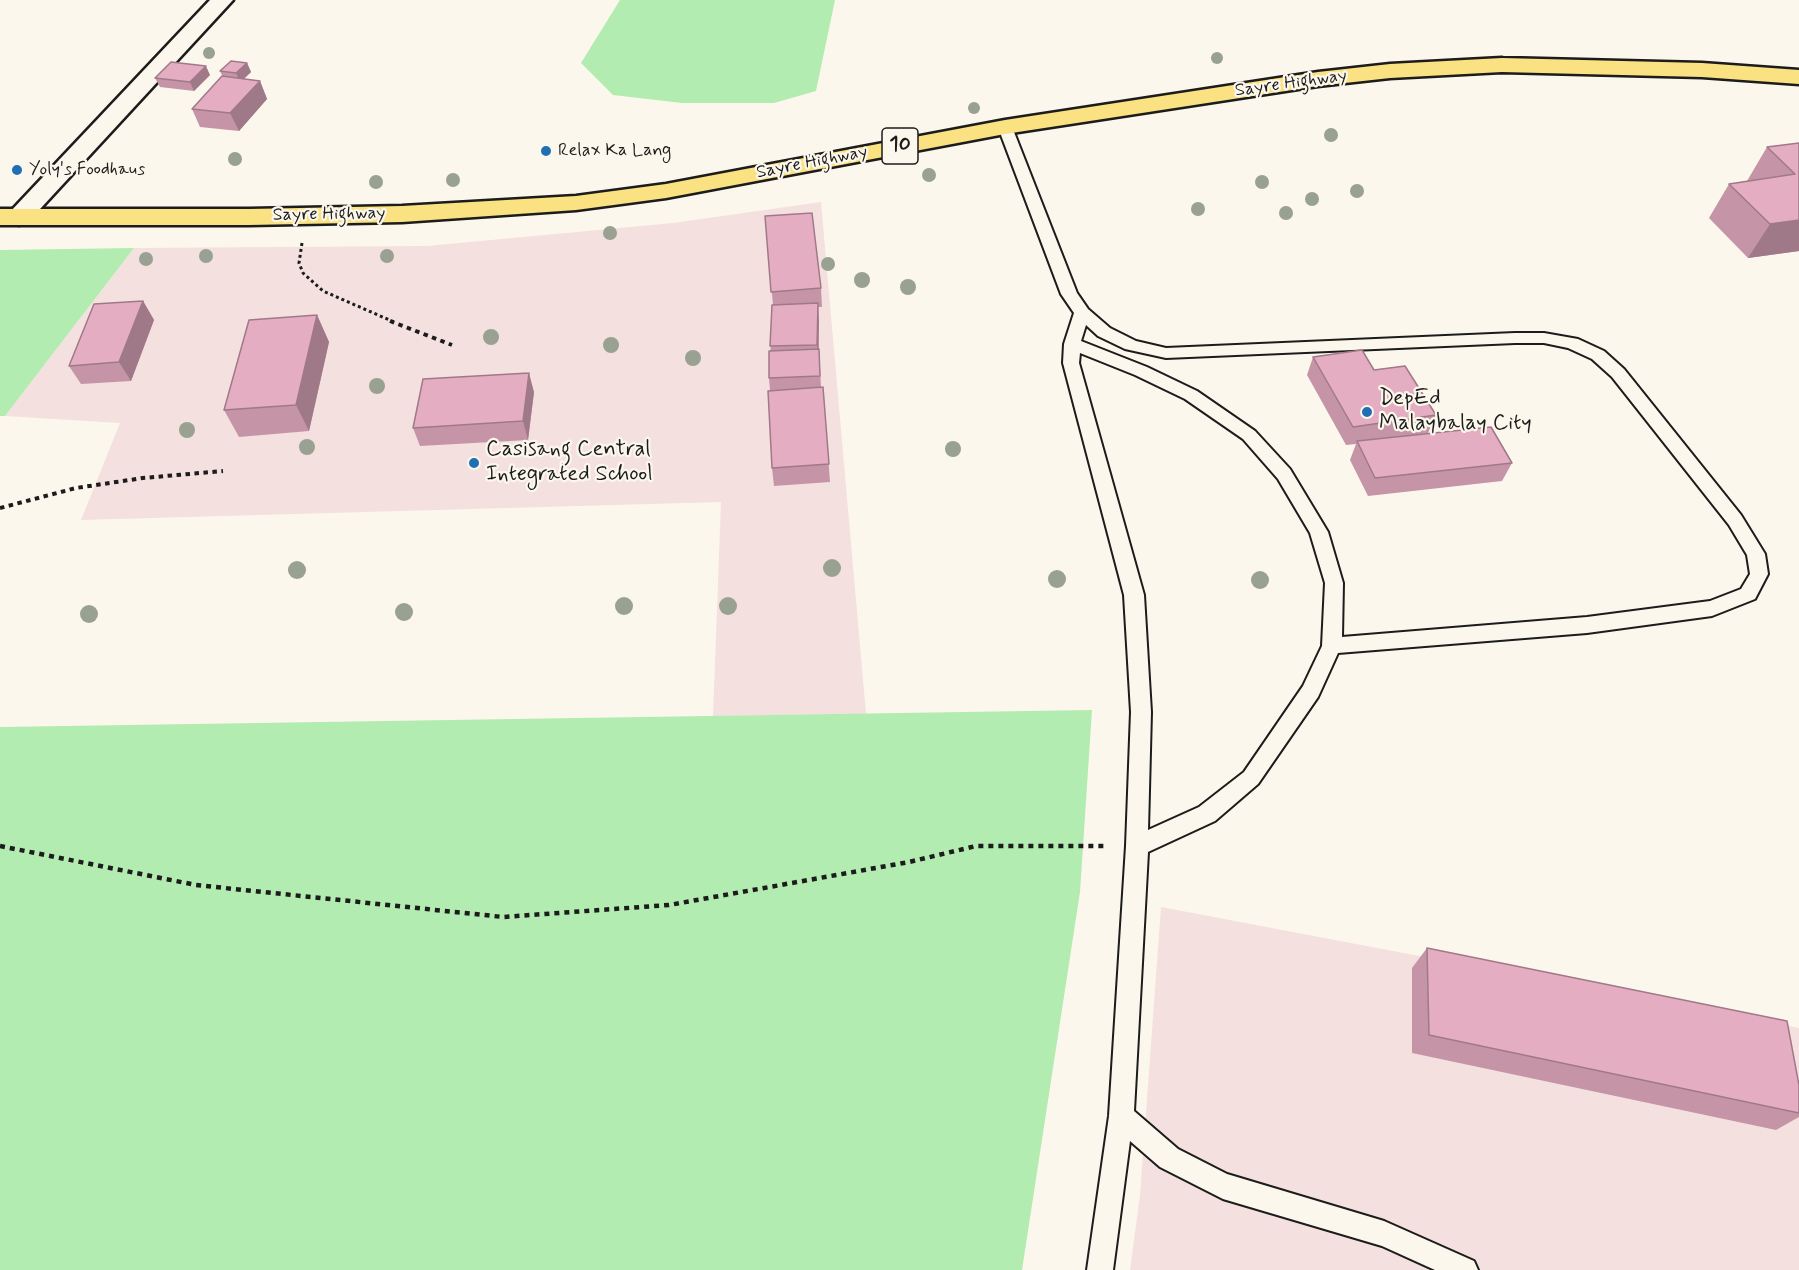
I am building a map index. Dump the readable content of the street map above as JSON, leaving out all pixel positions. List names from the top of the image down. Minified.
{"streets":{"highway":["Sayre Highway","10"]},"places":["Relax Ka Lang","Yoly's Foodhaus","DepEd Malaybalay City","Casisang Central Integrated School"]}
